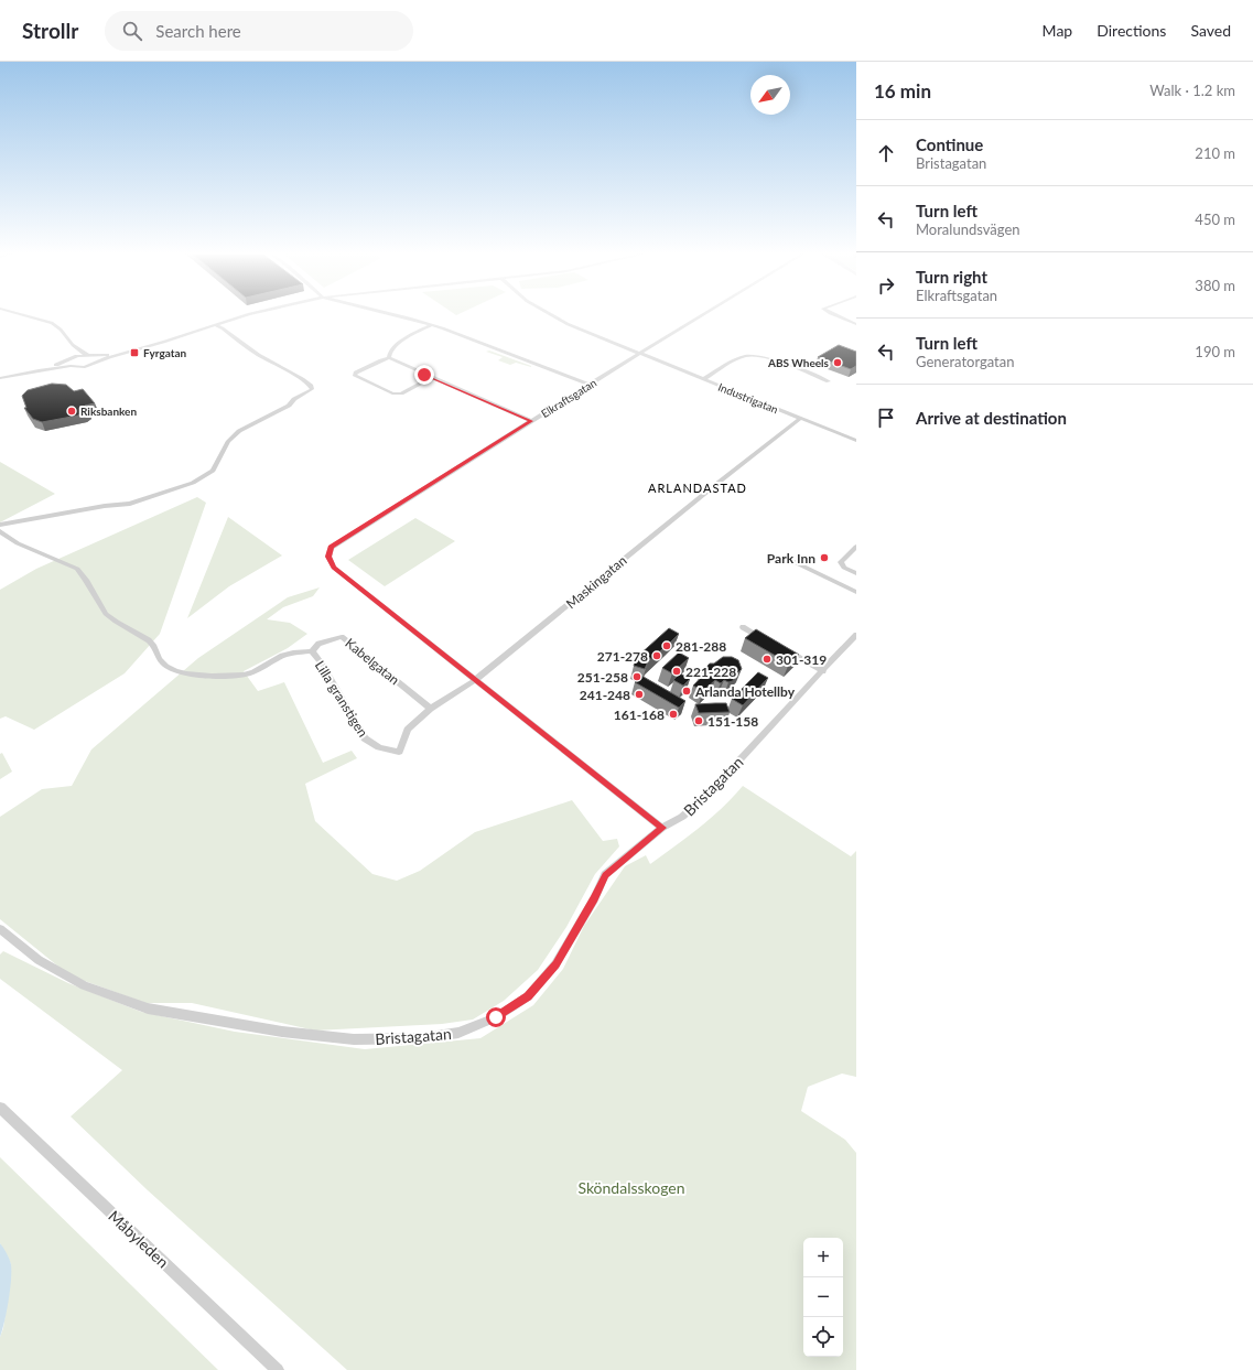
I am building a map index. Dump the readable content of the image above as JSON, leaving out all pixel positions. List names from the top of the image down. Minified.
{"streets":{"street":["Elkraftsgatan","Industrigatan","Maskingatan","Kabelgatan","Lilla granstigen","Bristagatan","Måbyleden"]},"crossings":[["Elkraftsgatan","Industrigatan"],["Elkraftsgatan","Maskingatan"],["Industrigatan","Maskingatan"],["Maskingatan","Kabelgatan"],["Maskingatan","Lilla granstigen"],["Kabelgatan","Lilla granstigen"]],"districts":["ARLANDASTAD"],"parks":["Sköndalsskogen"],"places":{"transit":["Fyrgatan"],"other":["ABS Wheels","Riksbanken","Park Inn","281-288","271-278","301-319","221-228","251-258","Arlanda Hotellby","241-248","161-168","151-158"]},"north":"bottom left","page":{"header":"Strollr","search":"Search here","nav":["Map","Directions","Saved"],"heading":["16 min","Walk · 1.2 km"],"list":[["Continue","Bristagatan","210 m"],["Turn left","Moralundsvägen","450 m"],["Turn right","Elkraftsgatan","380 m"],["Turn left","Generatorgatan","190 m"],"Arrive at destination"],"map_buttons":["+","−"]}}
